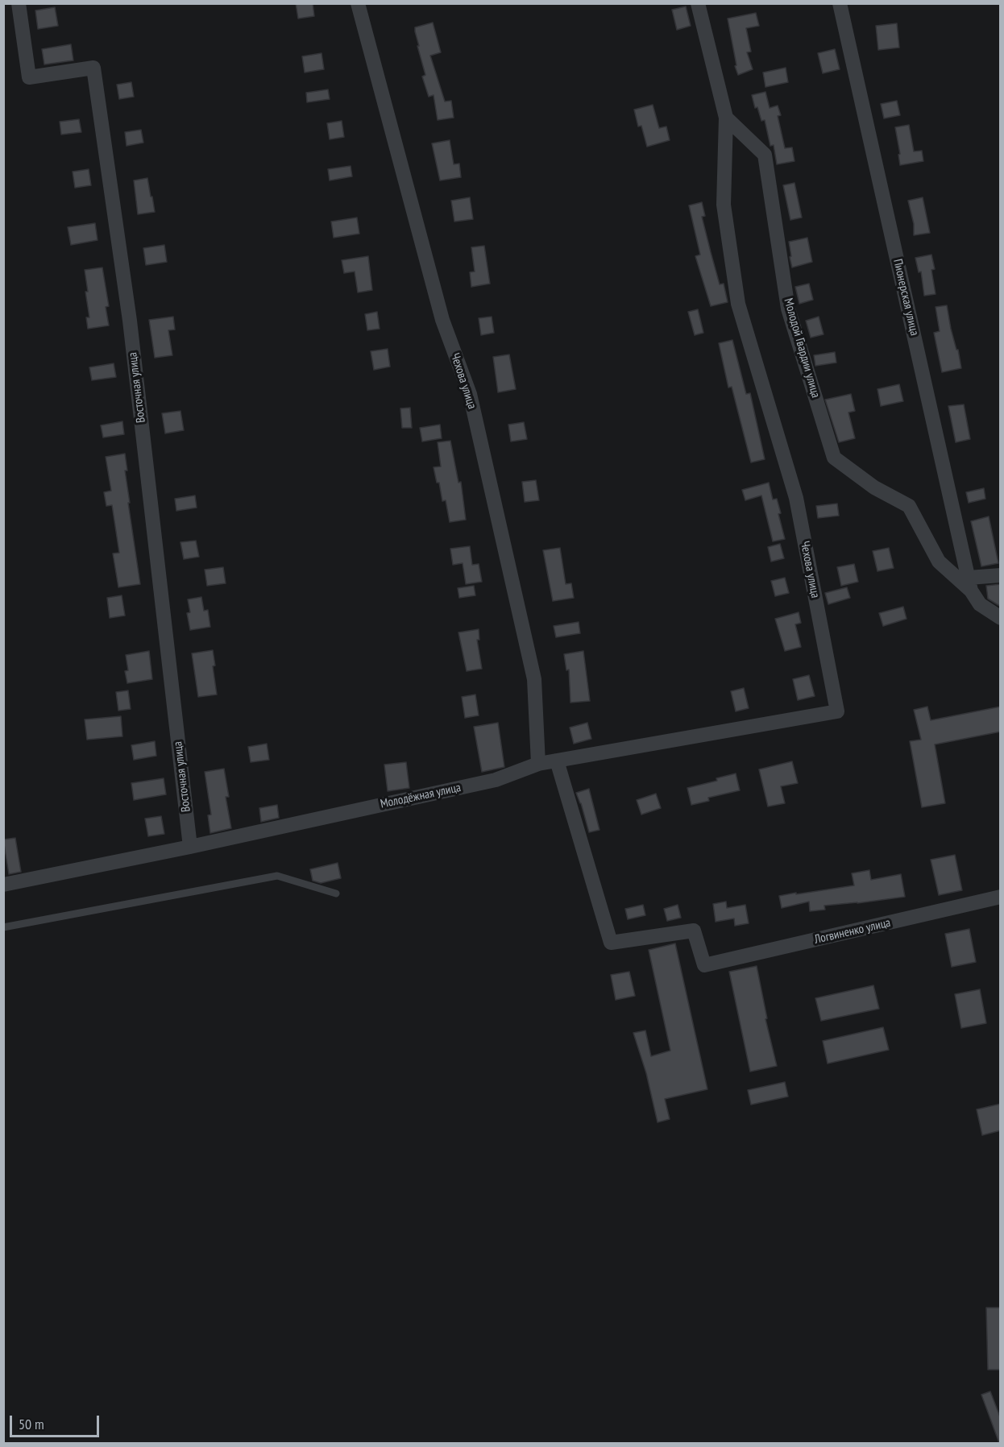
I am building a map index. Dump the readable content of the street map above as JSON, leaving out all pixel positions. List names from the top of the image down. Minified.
{"streets":{"street":["Пионерская улица","Молодой Гвардии улица","Чехова улица","Восточная улица","Молодёжная улица","Логвиненко улица"]},"crossings":[["Пионерская улица","Молодой Гвардии улица"],["Молодой Гвардии улица","Чехова улица"],["Чехова улица","Молодёжная улица"],["Восточная улица","Молодёжная улица"],["Молодёжная улица","Логвиненко улица"]],"scale_bar":"50 m"}
